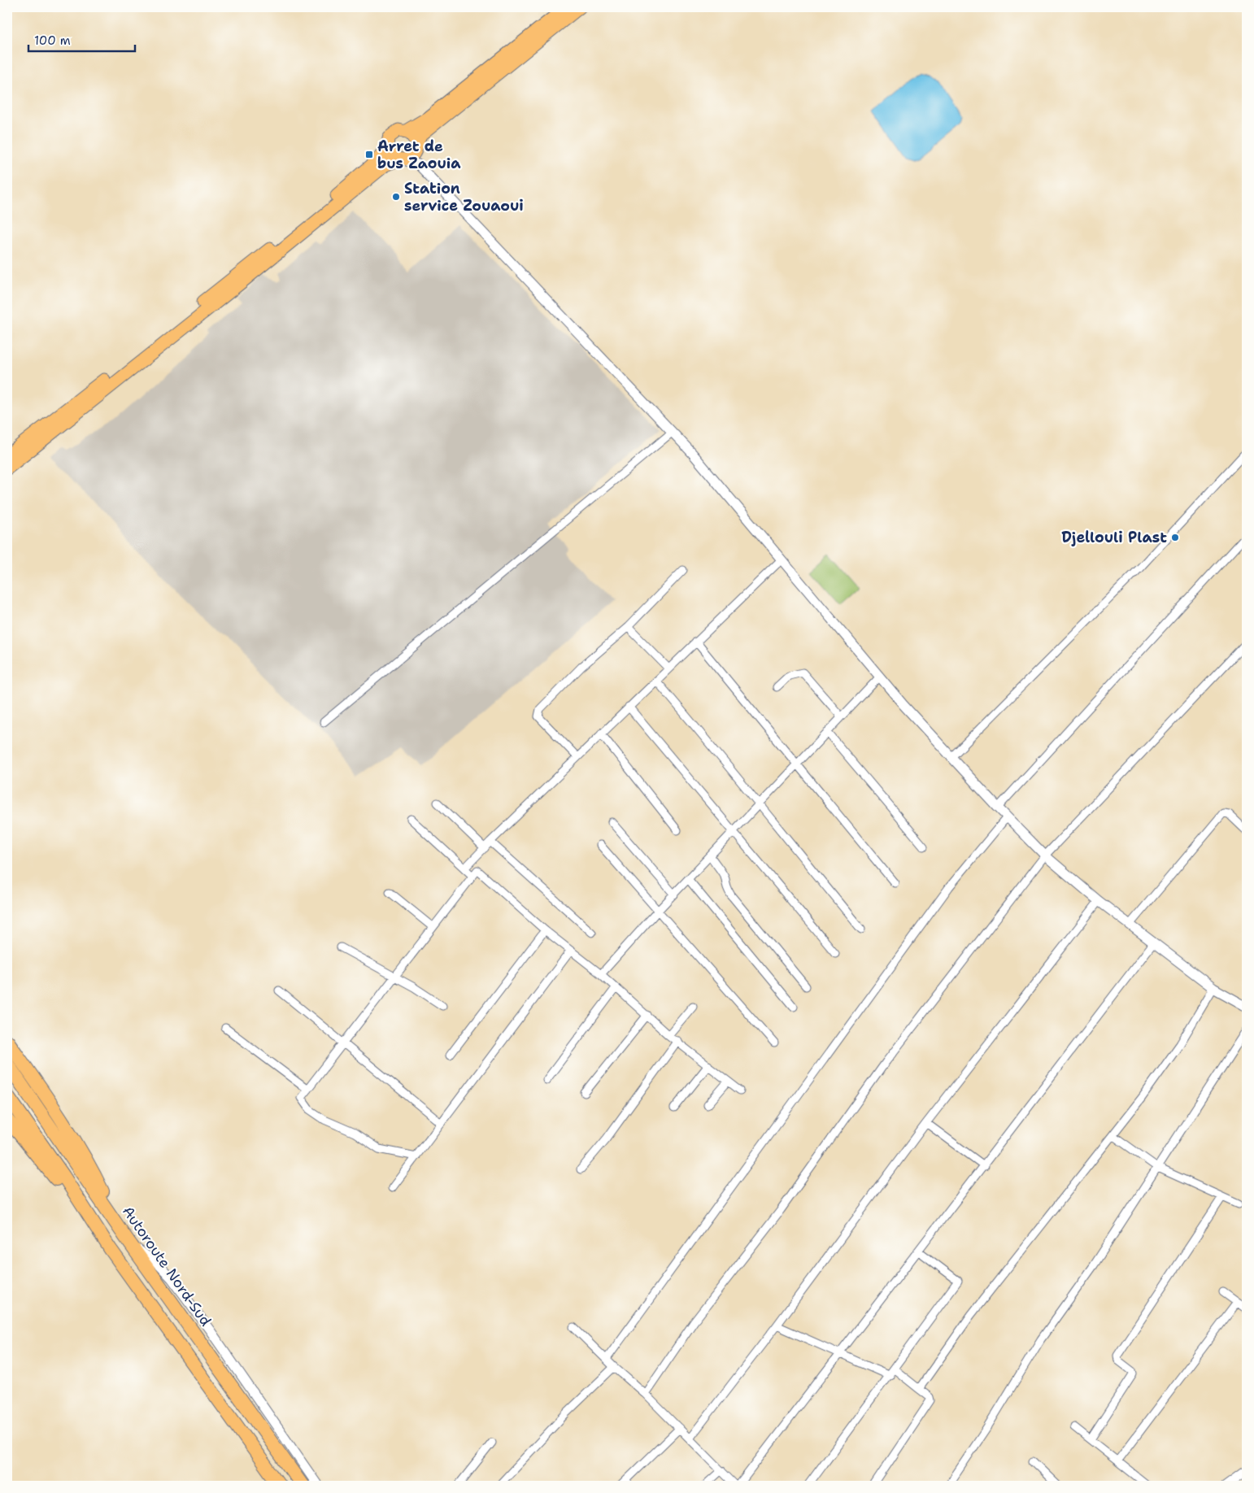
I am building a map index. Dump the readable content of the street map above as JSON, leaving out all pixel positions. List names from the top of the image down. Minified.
{"streets":{"highway":["Autoroute Nord-Sud"]},"places":{"transit":["Arret de bus Zaouia"],"other":["Station service Zouaoui","Djellouli Plast"]},"scale_bar":"100 m"}
